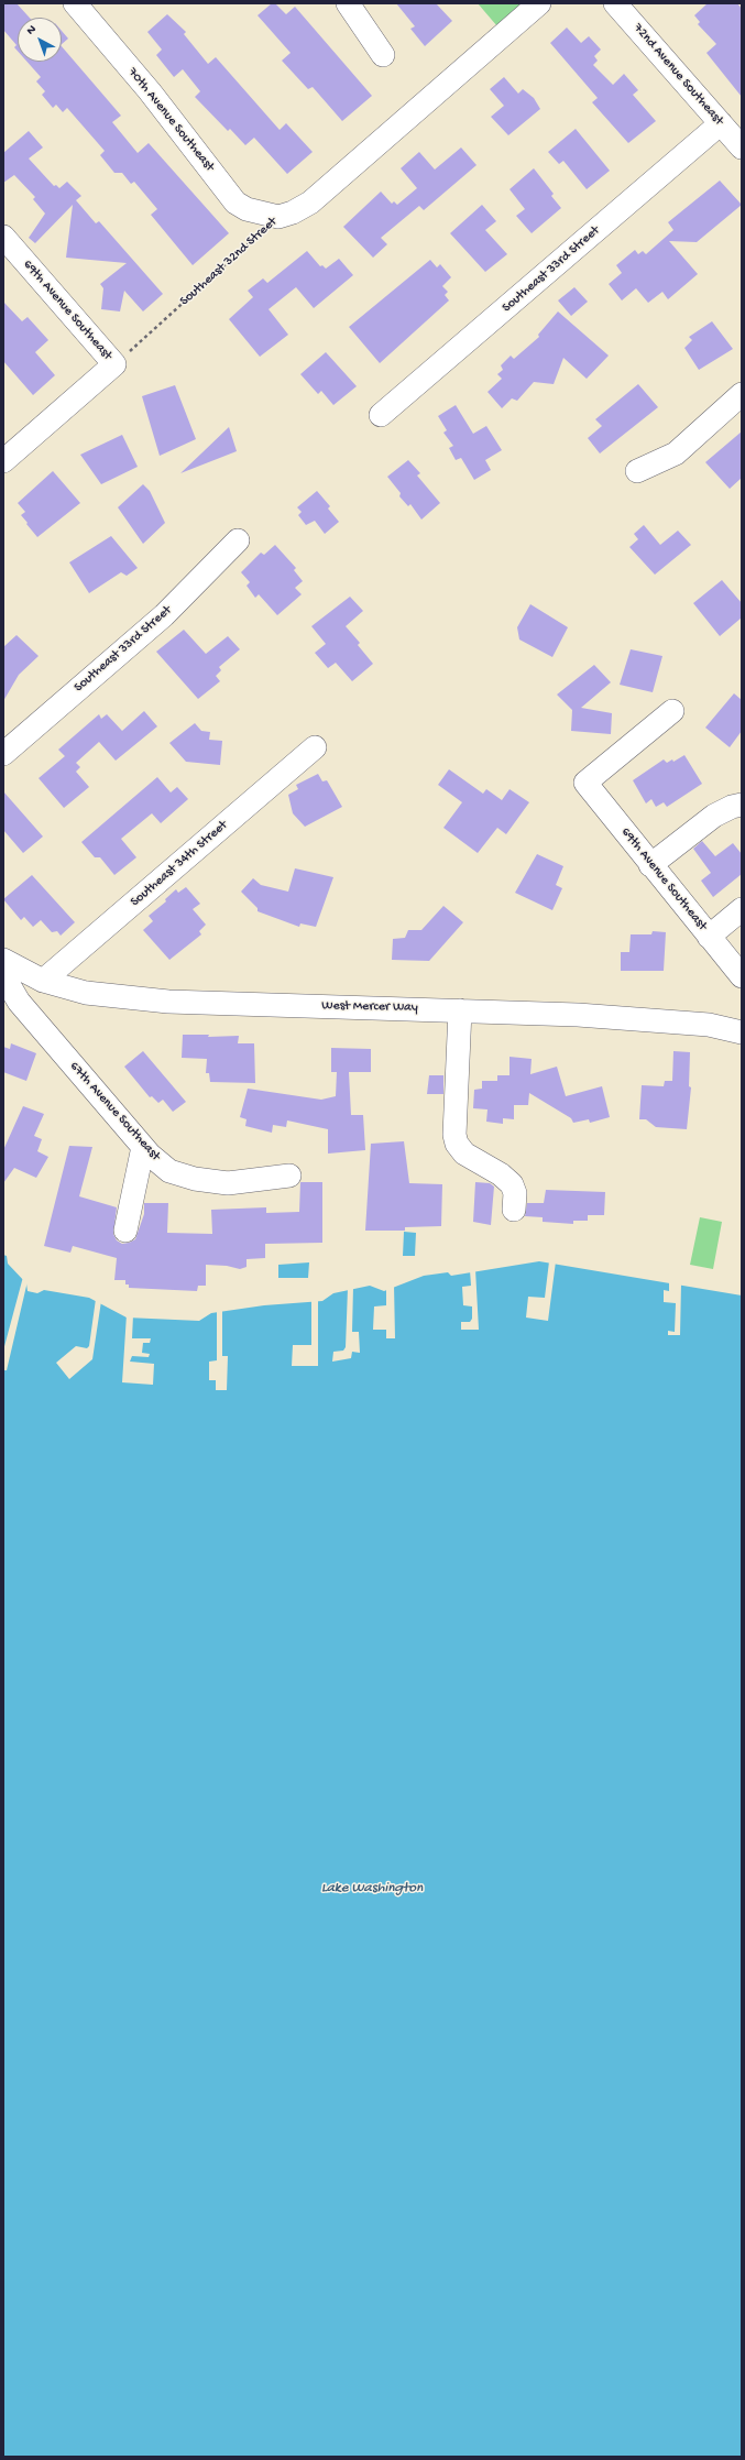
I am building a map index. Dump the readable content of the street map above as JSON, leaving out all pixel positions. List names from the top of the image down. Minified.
{"streets":{"street":["72nd Avenue Southeast","70th Avenue Southeast","Southeast 32nd Street","Southeast 33rd Street","69th Avenue Southeast","Southeast 34th Street","West Mercer Way","67th Avenue Southeast"]},"crossings":[["72nd Avenue Southeast","Southeast 33rd Street"],["70th Avenue Southeast","Southeast 32nd Street"],["Southeast 32nd Street","69th Avenue Southeast"],["Southeast 34th Street","West Mercer Way"]],"water":["Lake Washington"],"north":"top left"}
